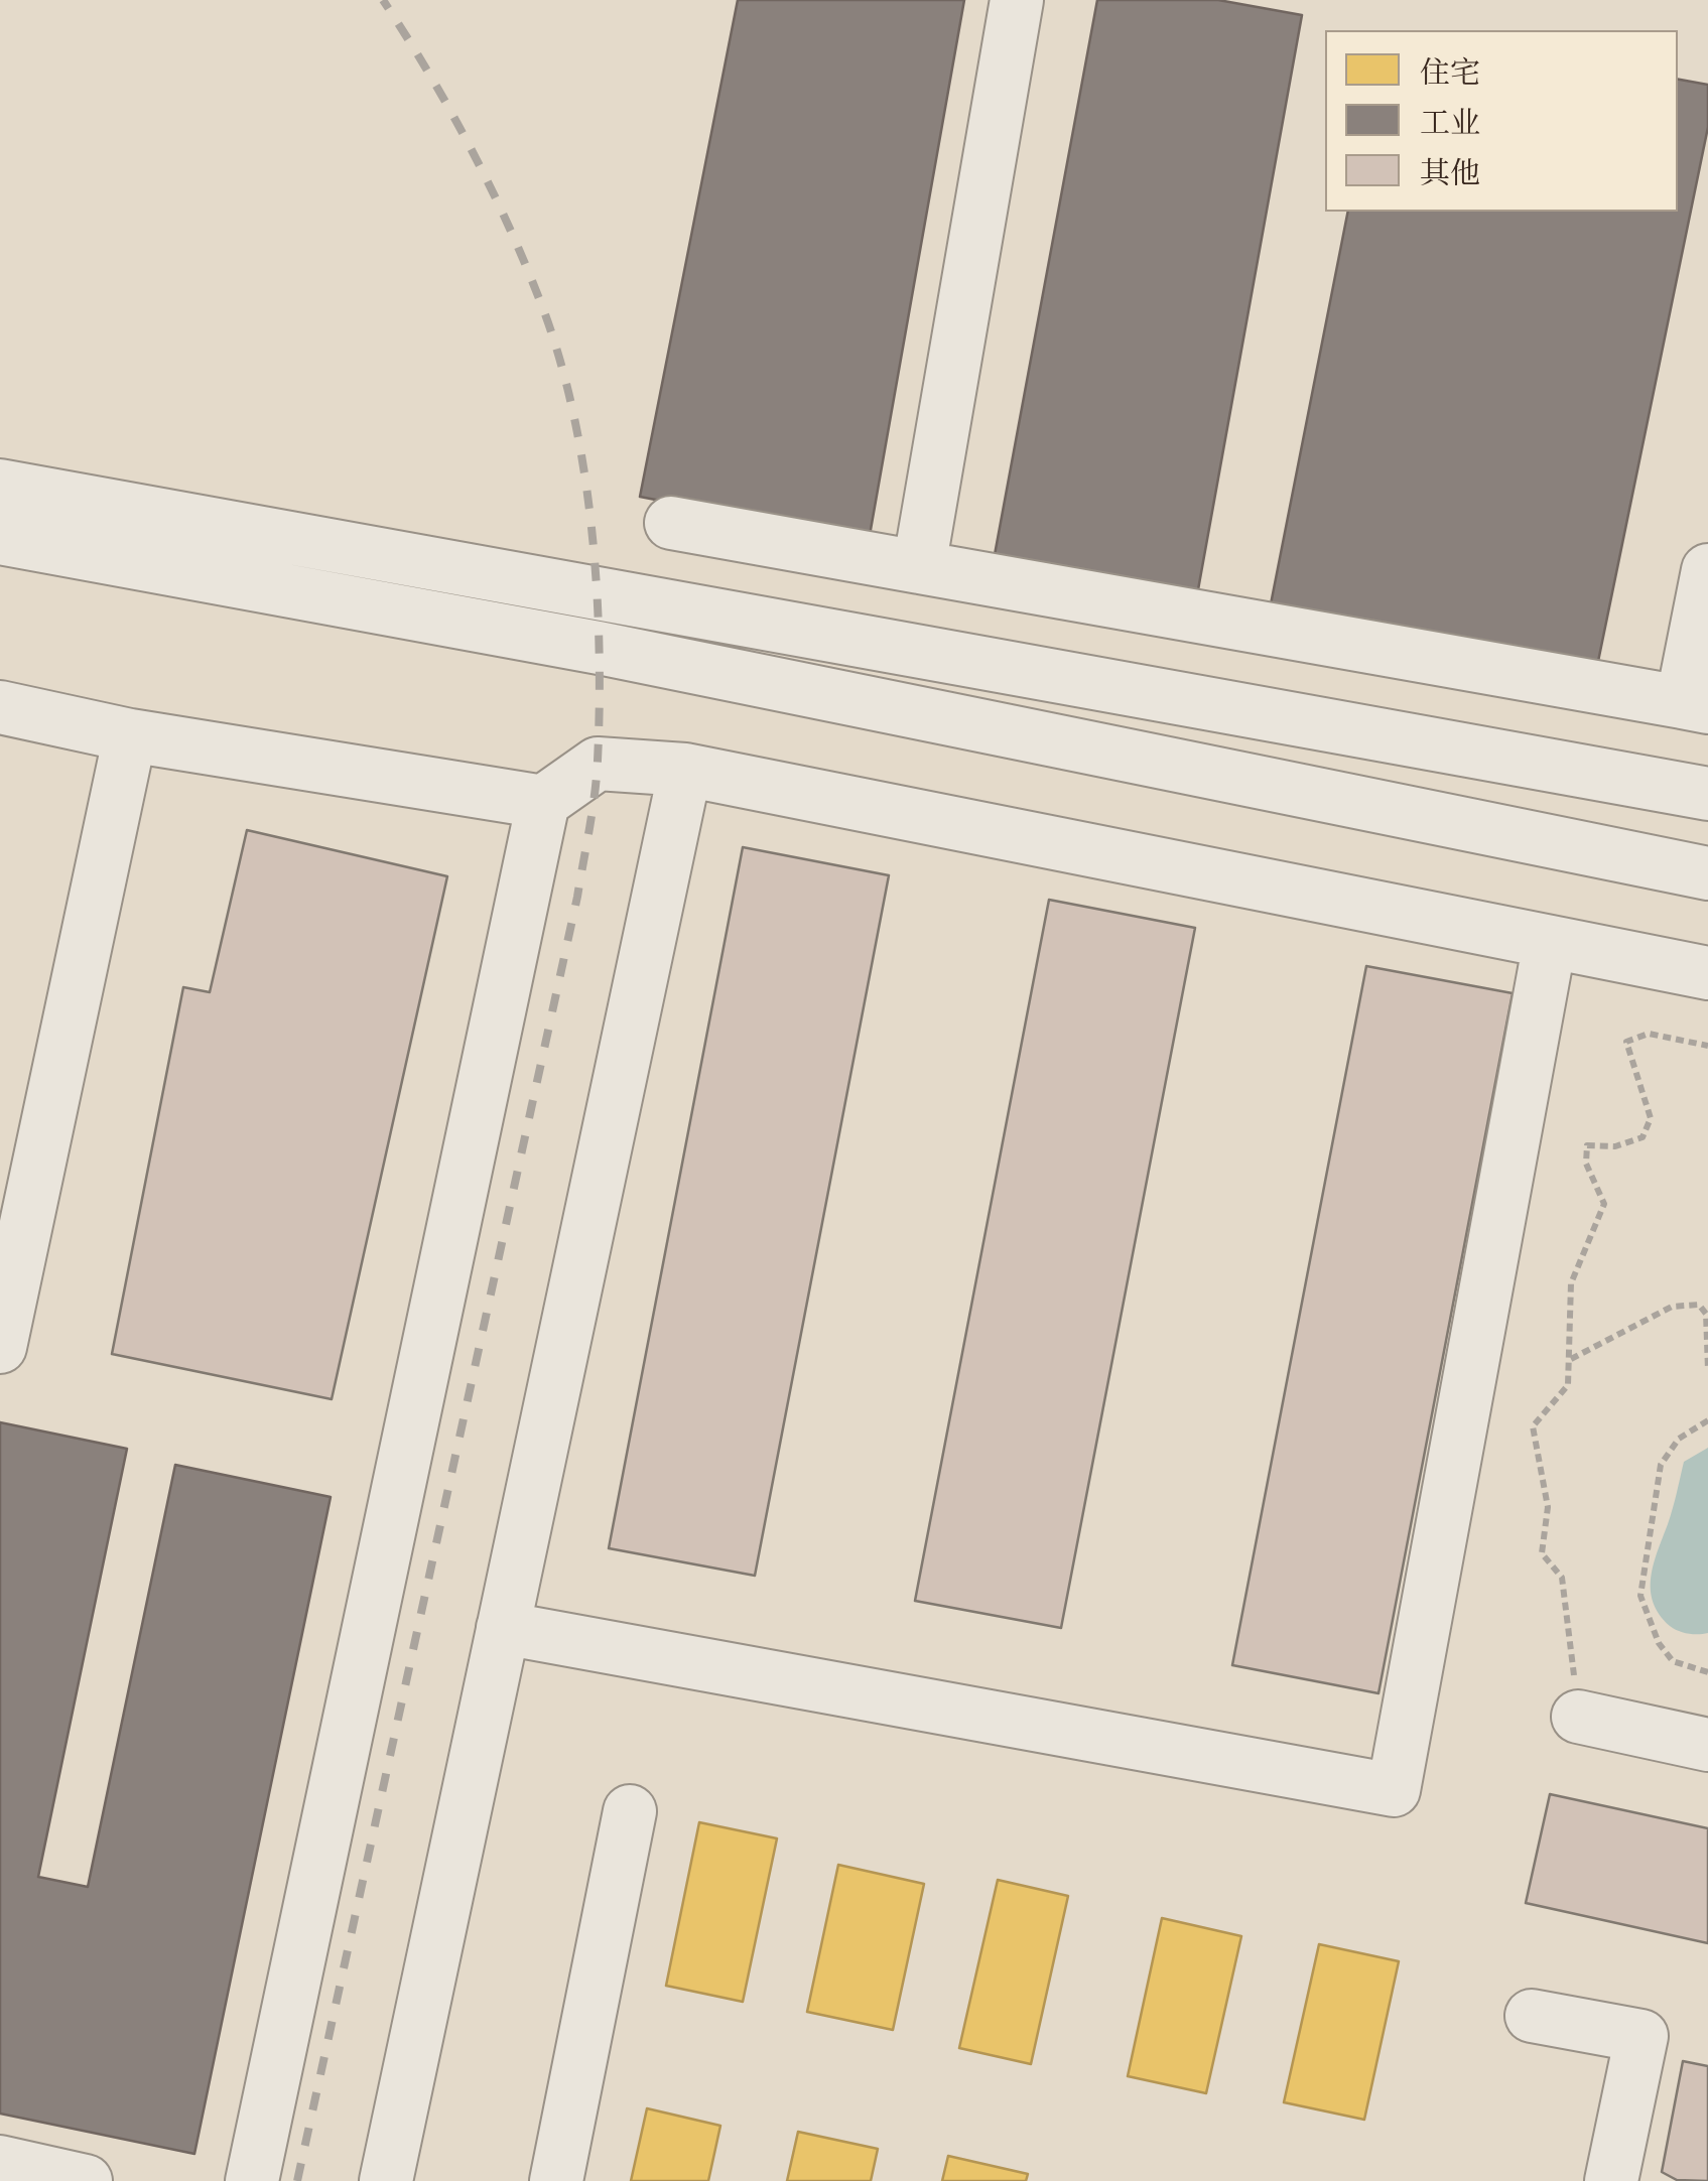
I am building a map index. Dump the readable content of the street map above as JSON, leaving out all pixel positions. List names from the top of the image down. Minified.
{"legend":["住宅","工业","其他"]}
